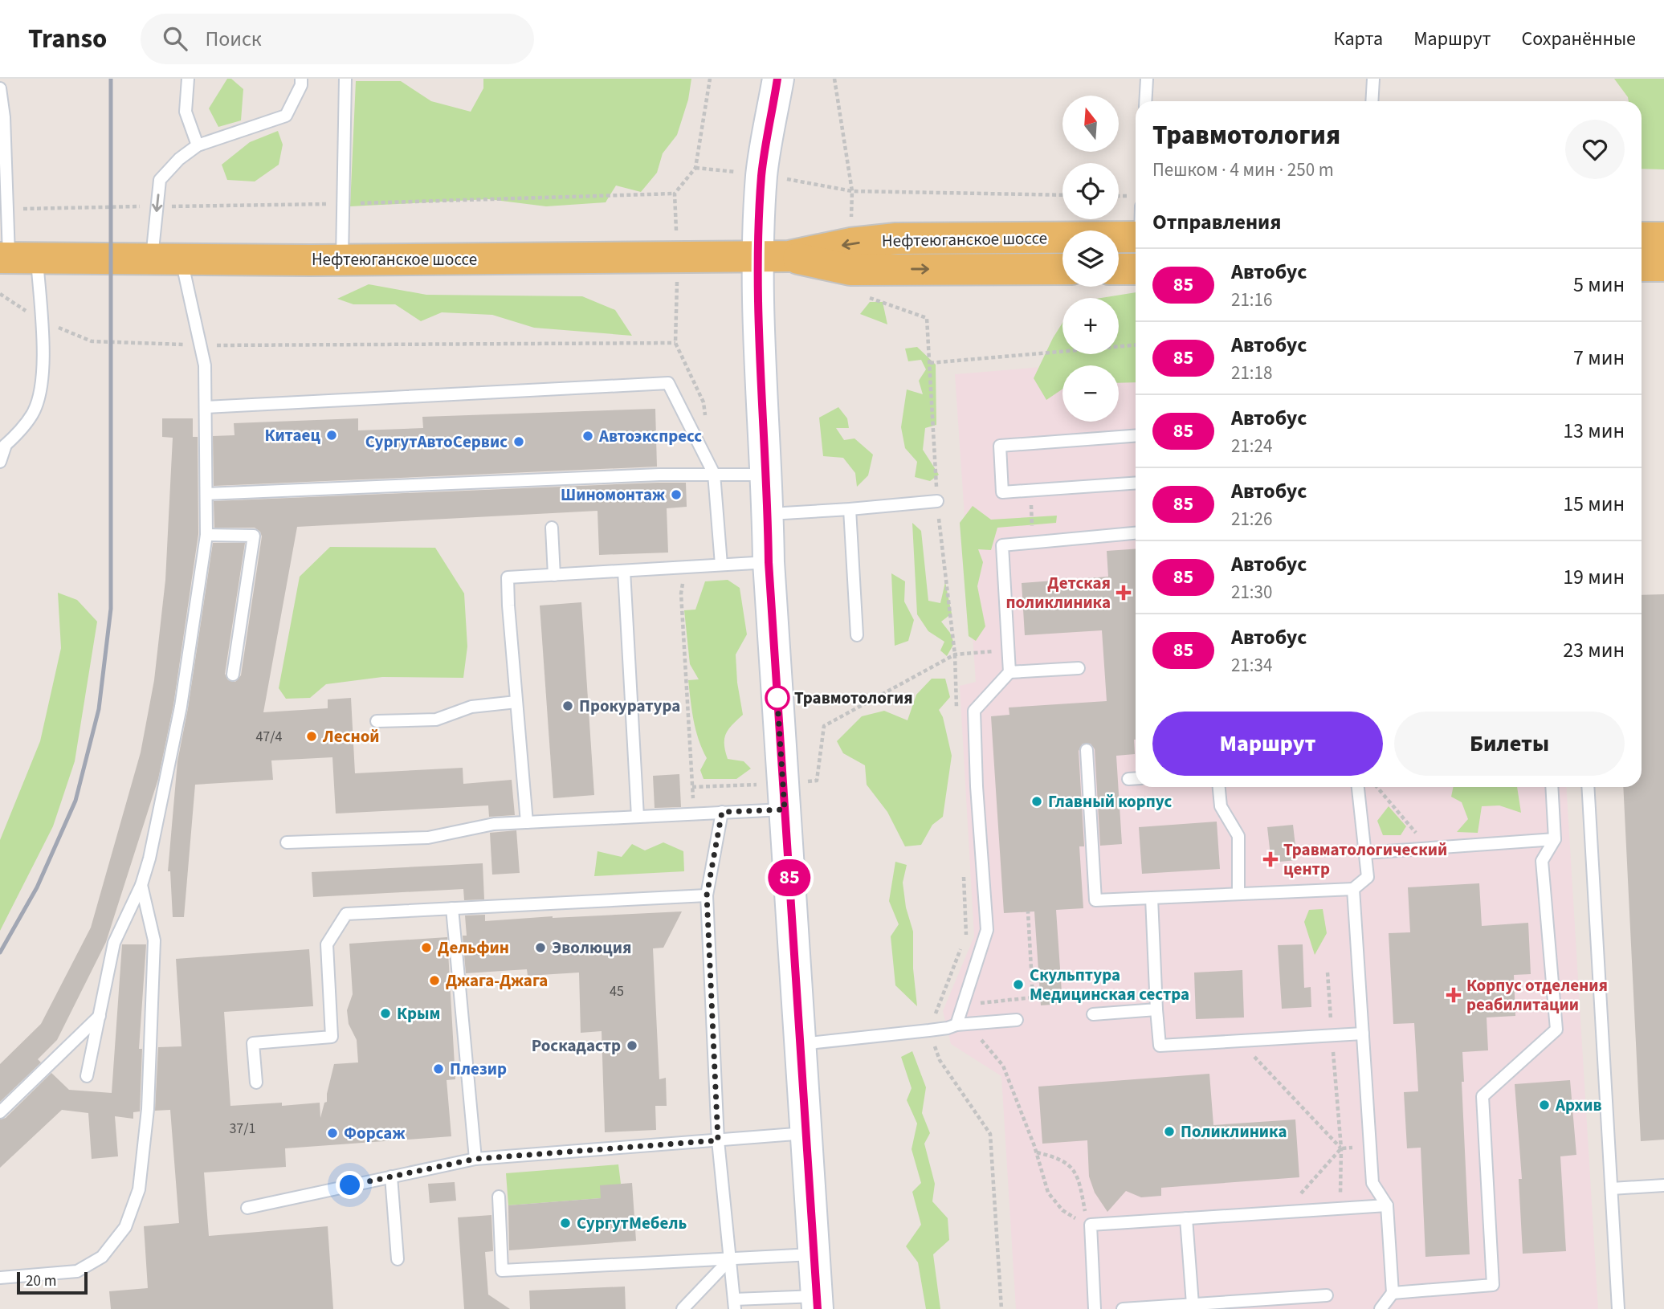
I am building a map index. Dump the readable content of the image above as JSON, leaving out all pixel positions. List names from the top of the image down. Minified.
{"streets":{"main road":["Нефтеюганское шоссе"]},"places":{"other":["Китаец","Автоэкспресс","СургутАвтоСервис","Шиномонтаж","Травмотология","Прокуратура","Лесной","Главный корпус","Дельфин","Эволюция","Джага-Джага","Скульптура Медицинская сестра","Крым","Роскадастр","Плезир","Архив","Поликлиника","Форсаж","СургутМебель"],"health":["Детская поликлиника","Травматологический центр","Корпус отделения реабилитации"]},"lines":["bus line 85"],"house_numbers":["47/4","45","37/1"],"scale_bar":"20 m","north":"top","page":{"header":"Transo","search":"Поиск","nav":["Карта","Маршрут","Сохранённые"],"on_map":"85","map_buttons":["+","−"],"heading":[["Травмотология","Пешком · 4 мин · 250 m"],"Отправления"],"list":[{"mark":"85","name":"Автобус","note":"21:16","value":"5 мин"},{"mark":"85","name":"Автобус","note":"21:18","value":"7 мин"},{"mark":"85","name":"Автобус","note":"21:24","value":"13 мин"},{"mark":"85","name":"Автобус","note":"21:26","value":"15 мин"},{"mark":"85","name":"Автобус","note":"21:30","value":"19 мин"},{"mark":"85","name":"Автобус","note":"21:34","value":"23 мин"}],"buttons":["Маршрут","Билеты"],"scale":"20 m"}}
